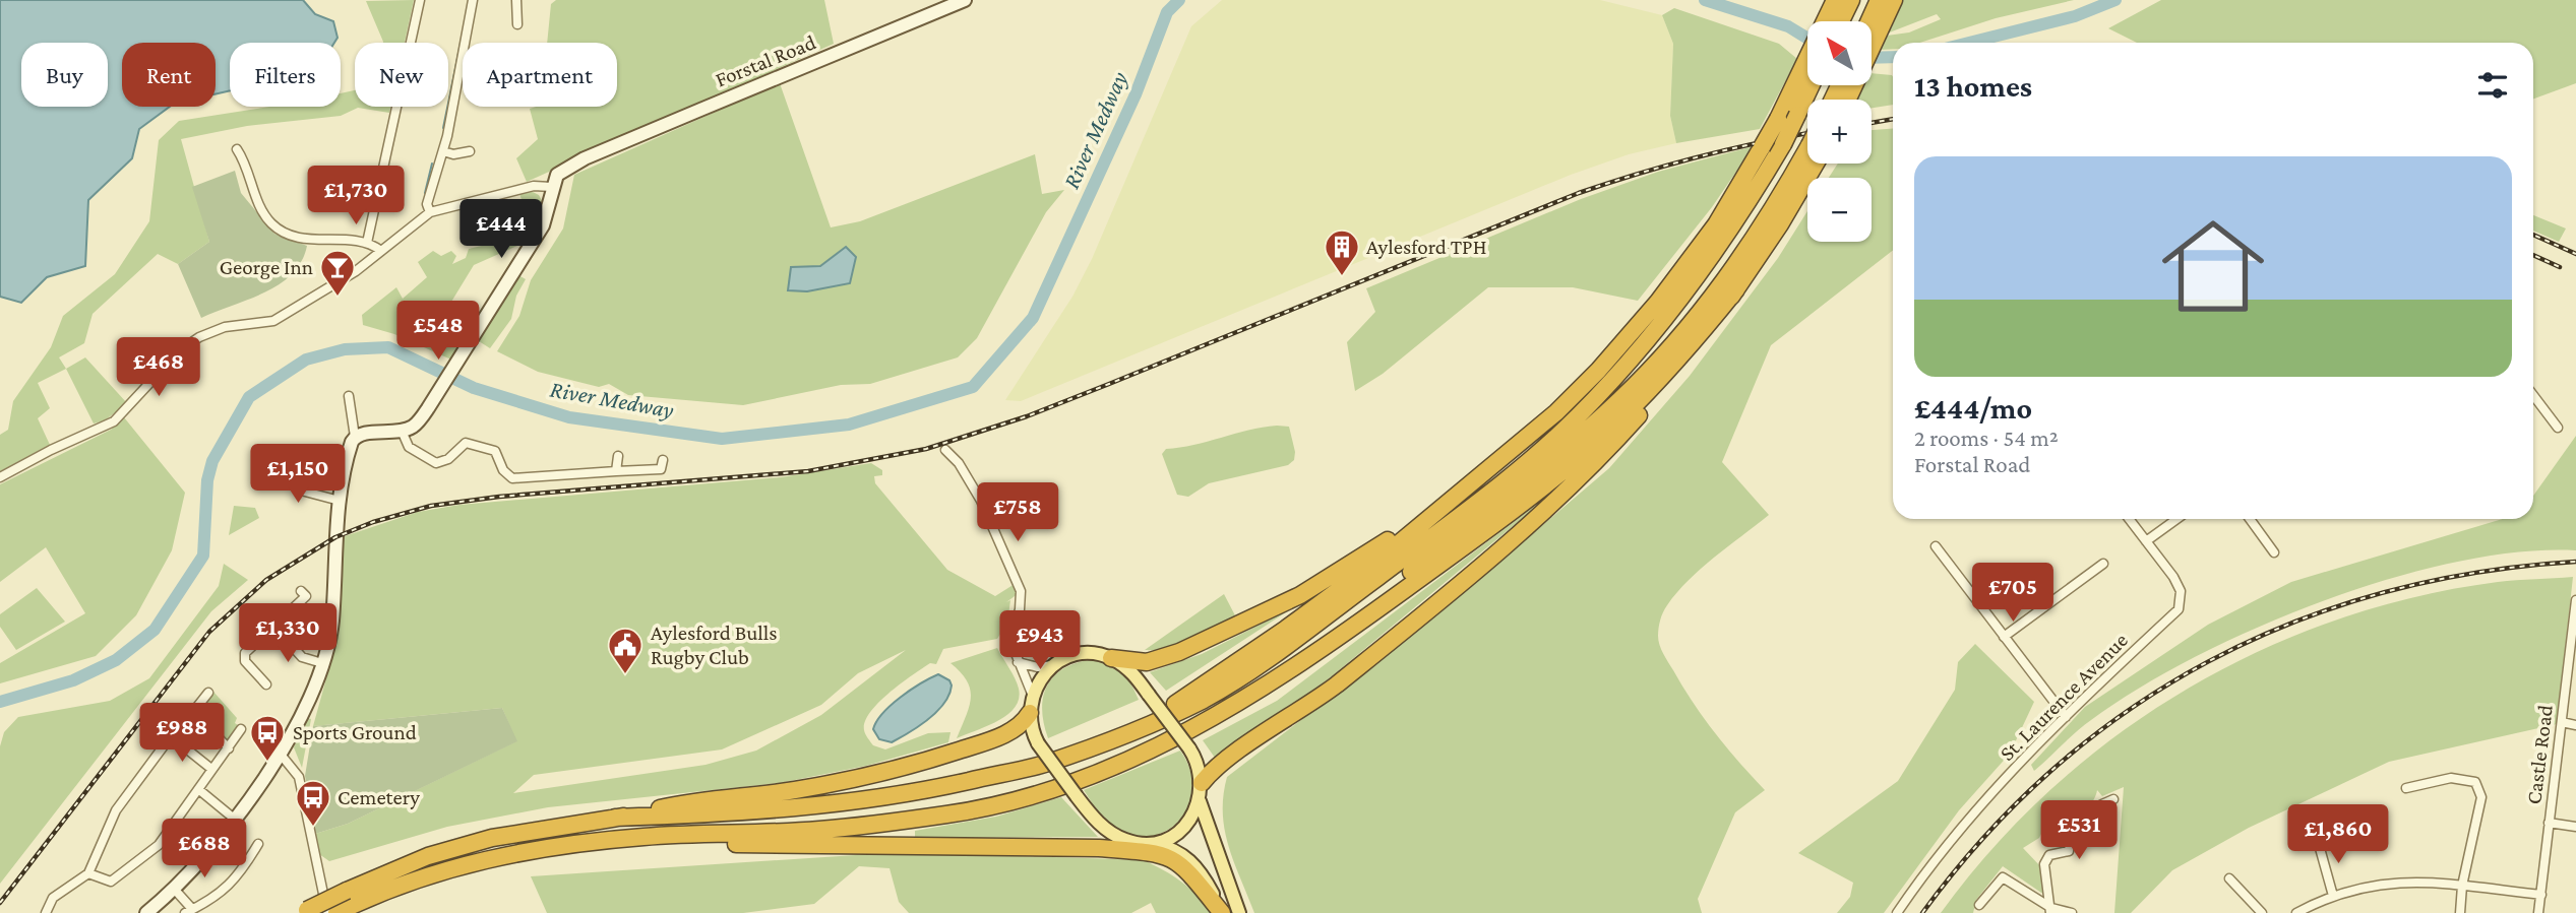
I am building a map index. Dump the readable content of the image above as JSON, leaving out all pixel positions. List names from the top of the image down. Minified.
{"streets":{"street":["Forstal Road","St. Laurence Avenue","Castle Road"]},"water":["River Medway"],"places":{"building":["Aylesford TPH"],"bar":["George Inn"],"public building":["Aylesford Bulls Rugby Club"],"bus stop":["Sports Ground","Cemetery"]},"north":"top left","page":{"map_buttons":["+","−"],"chip":["Buy","Rent","Filters","New","Apartment"],"heading":"13 homes","list":[{"name":"£444/mo","note":"2 rooms · 54 m² · Forstal Road"}],"price":["£1,730","£444","£548","£468","£1,150","£758","£705","£1,330","£943","£988","£531","£1,860","£688"]}}
